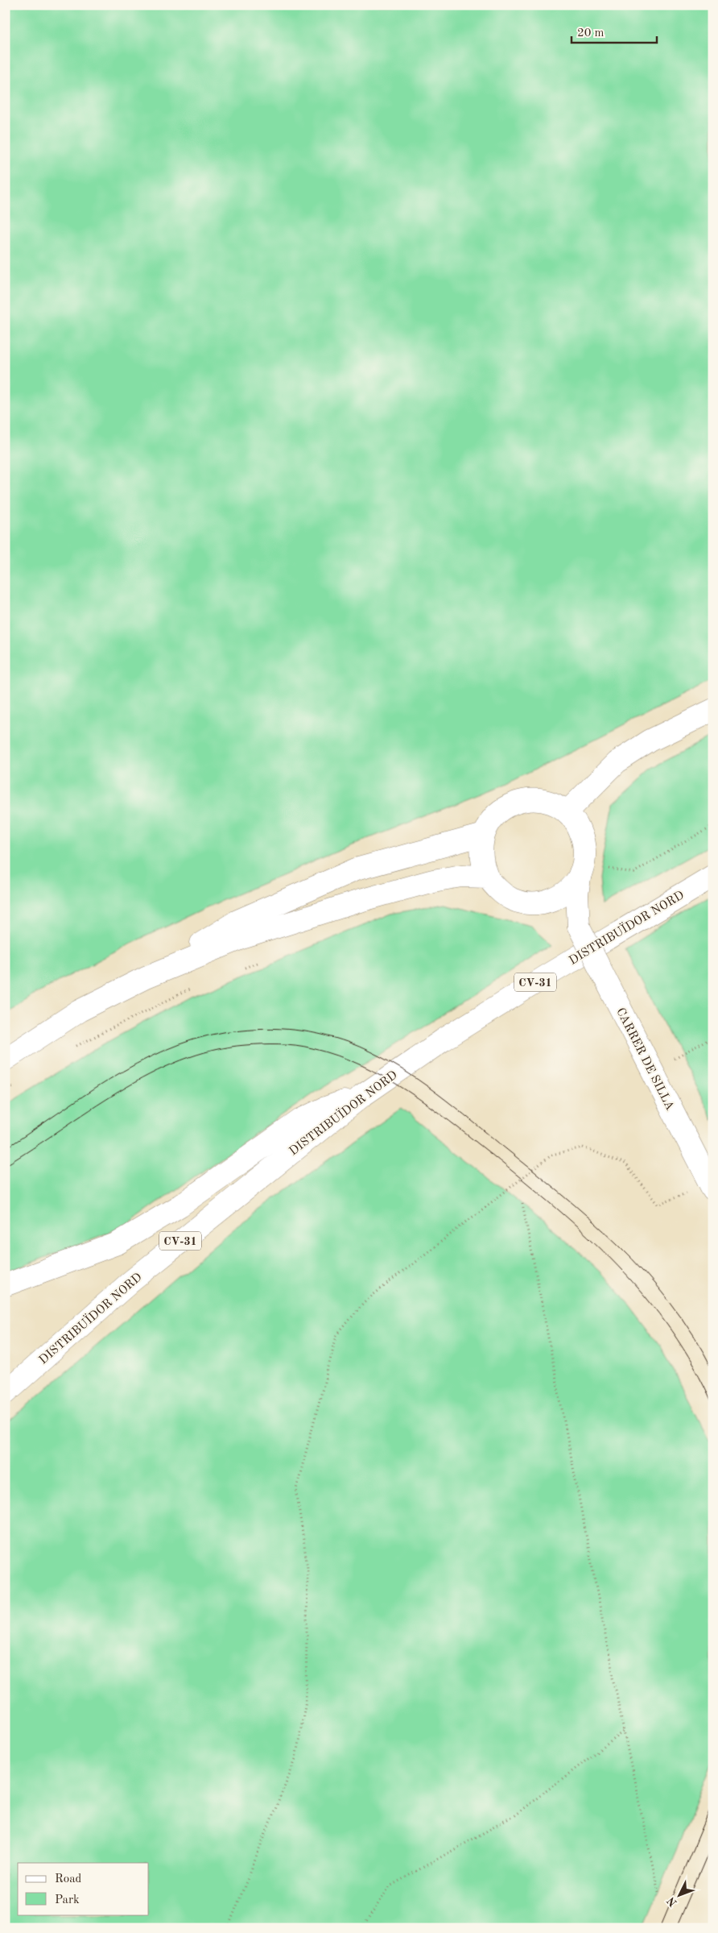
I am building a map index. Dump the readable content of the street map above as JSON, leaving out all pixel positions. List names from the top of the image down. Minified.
{"streets":{"street":["DISTRIBUÏDOR NORD","CV-31","CARRER DE SILLA"]},"legend":["Road","Park"],"scale_bar":"20 m","north":"bottom left"}
